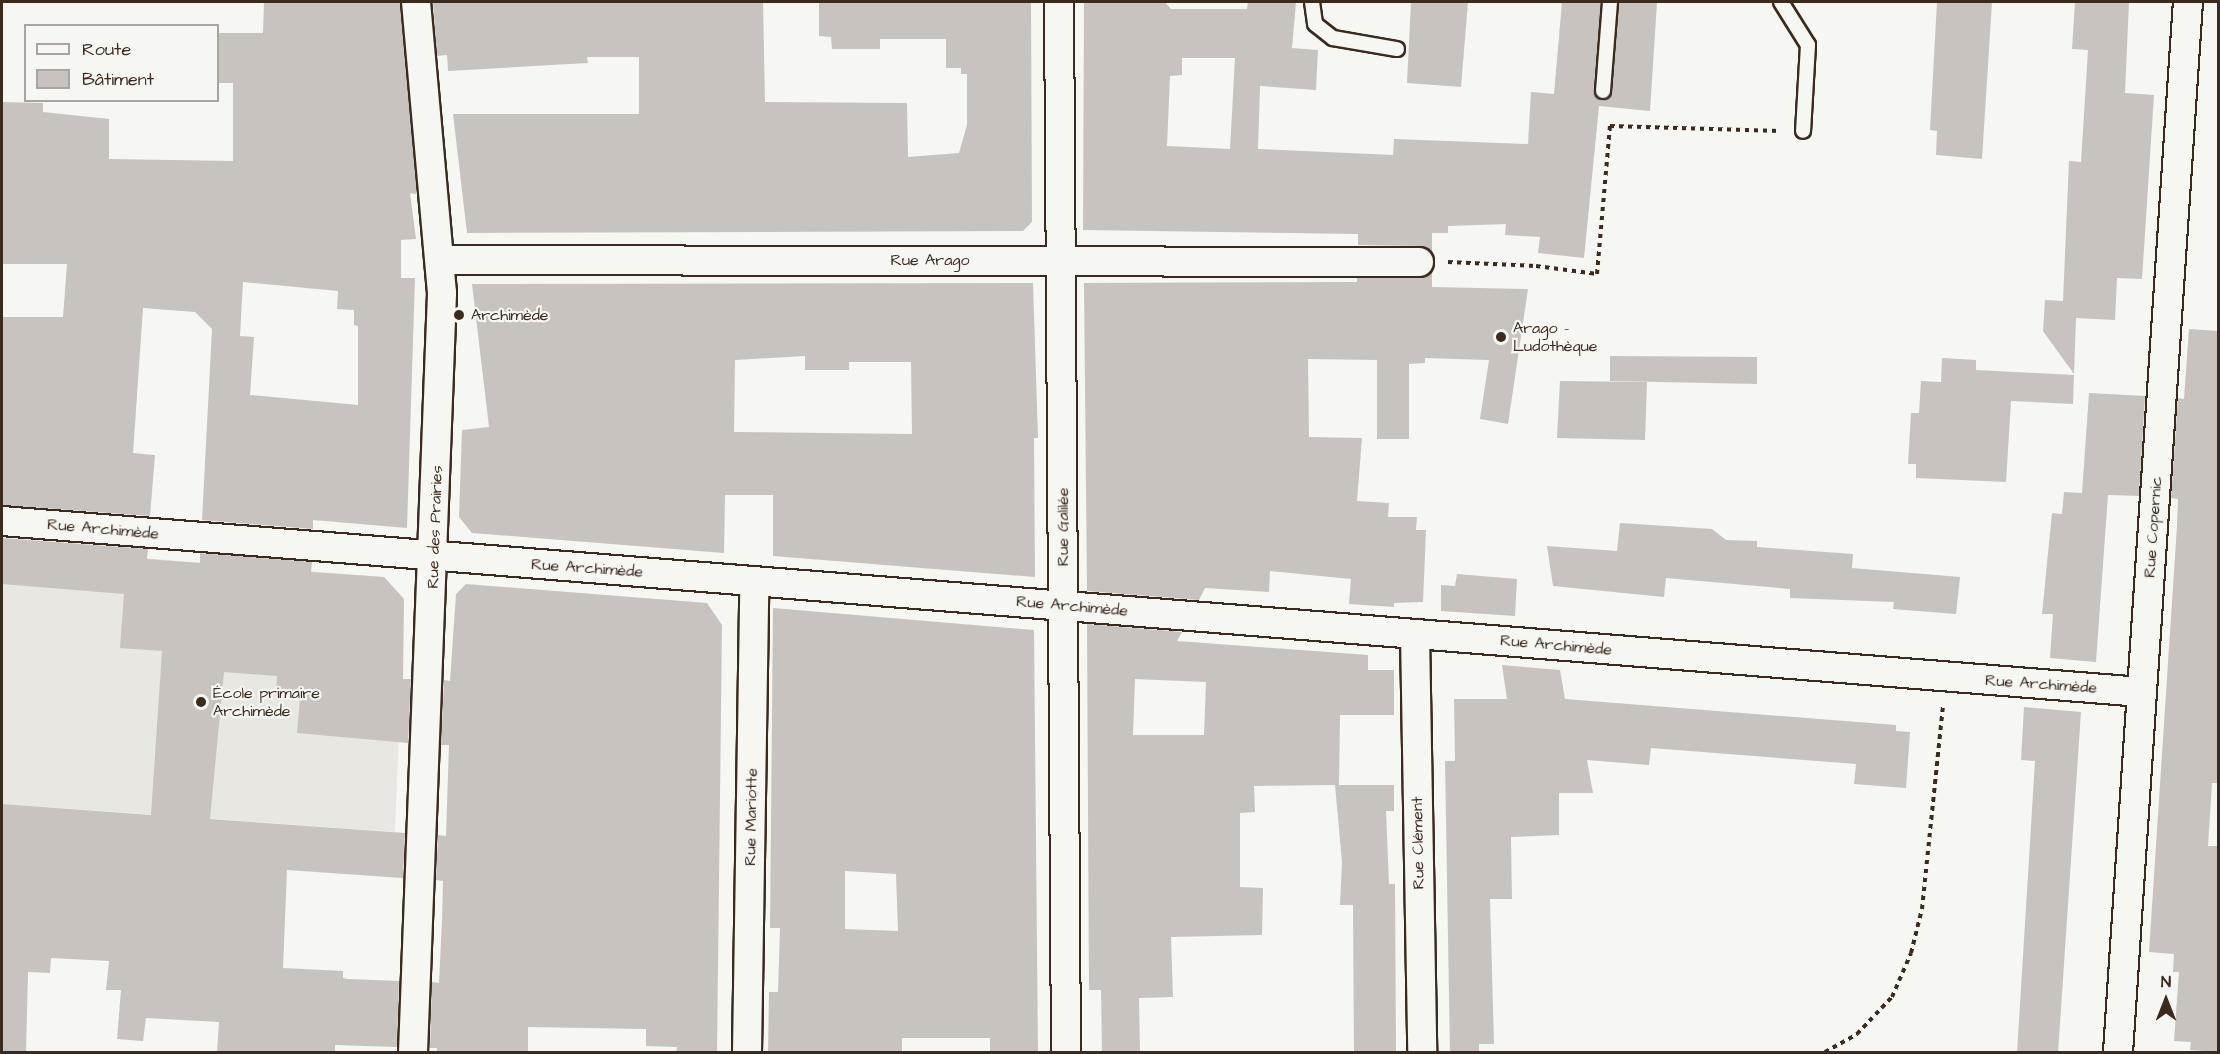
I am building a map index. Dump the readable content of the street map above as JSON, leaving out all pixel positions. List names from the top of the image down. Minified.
{"streets":{"street":["Rue Arago","Rue des Prairies","Rue Galilée","Rue Copernic","Rue Archimède","Rue Mariotte","Rue Clément"]},"crossings":[["Rue Arago","Rue des Prairies"],["Rue Arago","Rue Galilée"],["Rue des Prairies","Rue Archimède"],["Rue Galilée","Rue Archimède"],["Rue Copernic","Rue Archimède"],["Rue Archimède","Rue Mariotte"],["Rue Archimède","Rue Clément"]],"places":["Archimède","Arago - Ludothèque","École primaire Archimède"],"legend":["Route","Bâtiment"],"north":"top"}
